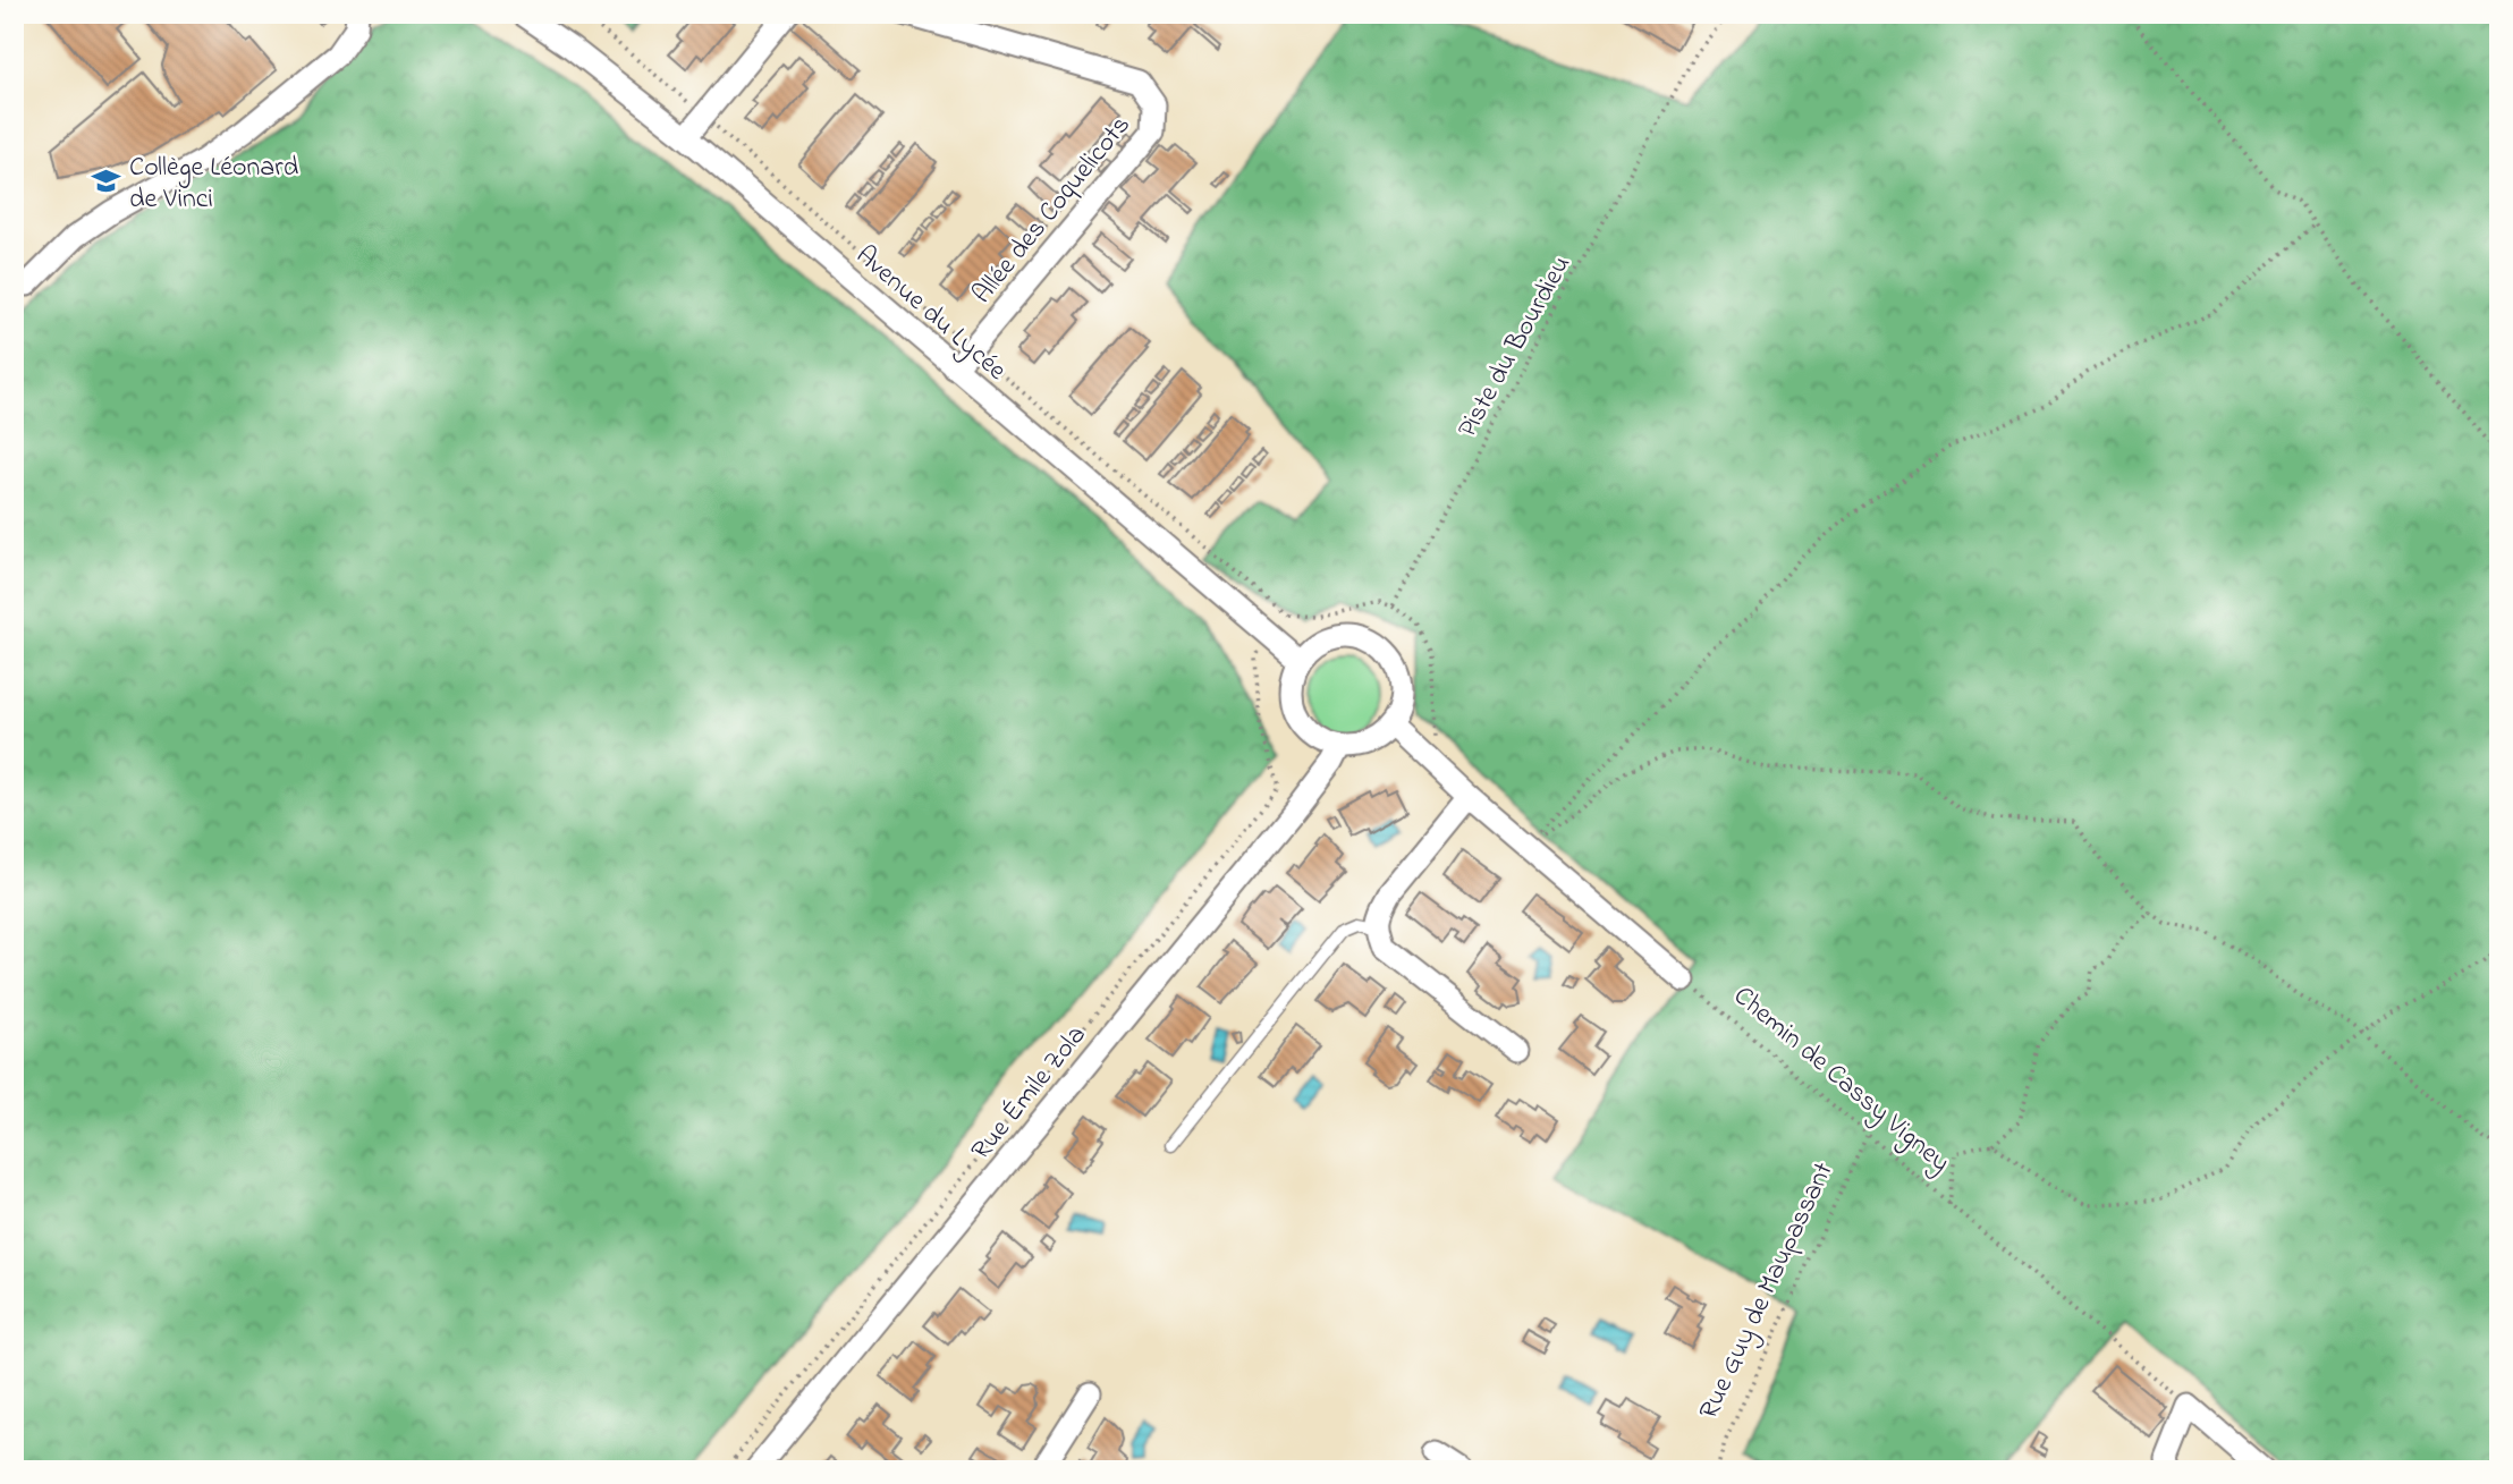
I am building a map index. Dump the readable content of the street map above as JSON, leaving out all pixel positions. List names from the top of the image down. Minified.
{"streets":{"street":["Allée des Coquelicots","Avenue du Lycée","Rue Émile Zola"],"path":["Piste du Bourdieu","Chemin de Cassy Vigney","Rue Guy de Maupassant"]},"crossings":[["Allée des Coquelicots","Avenue du Lycée"],["Avenue du Lycée","Rue Émile Zola"],["Chemin de Cassy Vigney","Rue Guy de Maupassant"]],"places":{"school or university":["Collège Léonard de Vinci"]}}
